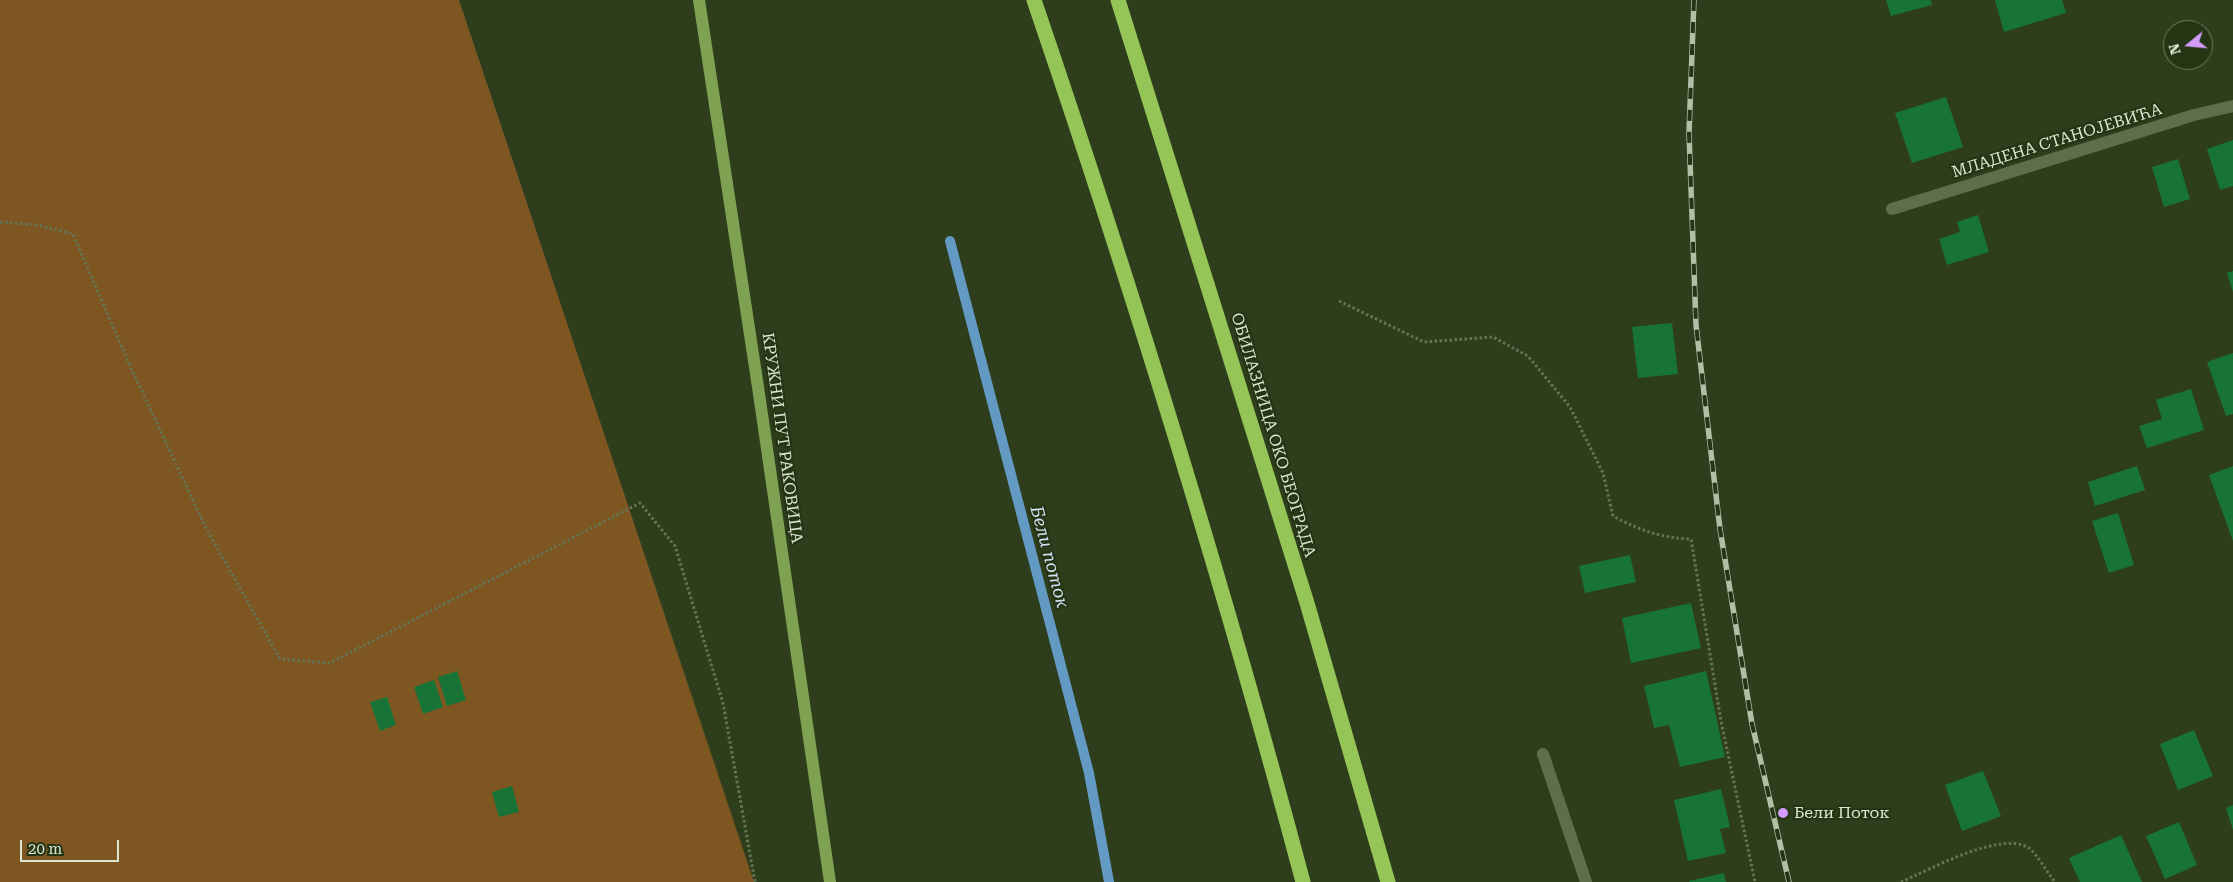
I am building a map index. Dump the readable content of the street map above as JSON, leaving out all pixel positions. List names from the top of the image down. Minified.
{"streets":{"highway":["ОБИЛАЗНИЦА ОКО БЕОГРАДА"],"main road":["КРУЖНИ ПУТ РАКОВИЦА"],"street":["МЛАДЕНА СТАНОЈЕВИЋА"]},"water":["Бели поток"],"places":["Бели Поток"],"scale_bar":"20 m","north":"left"}
